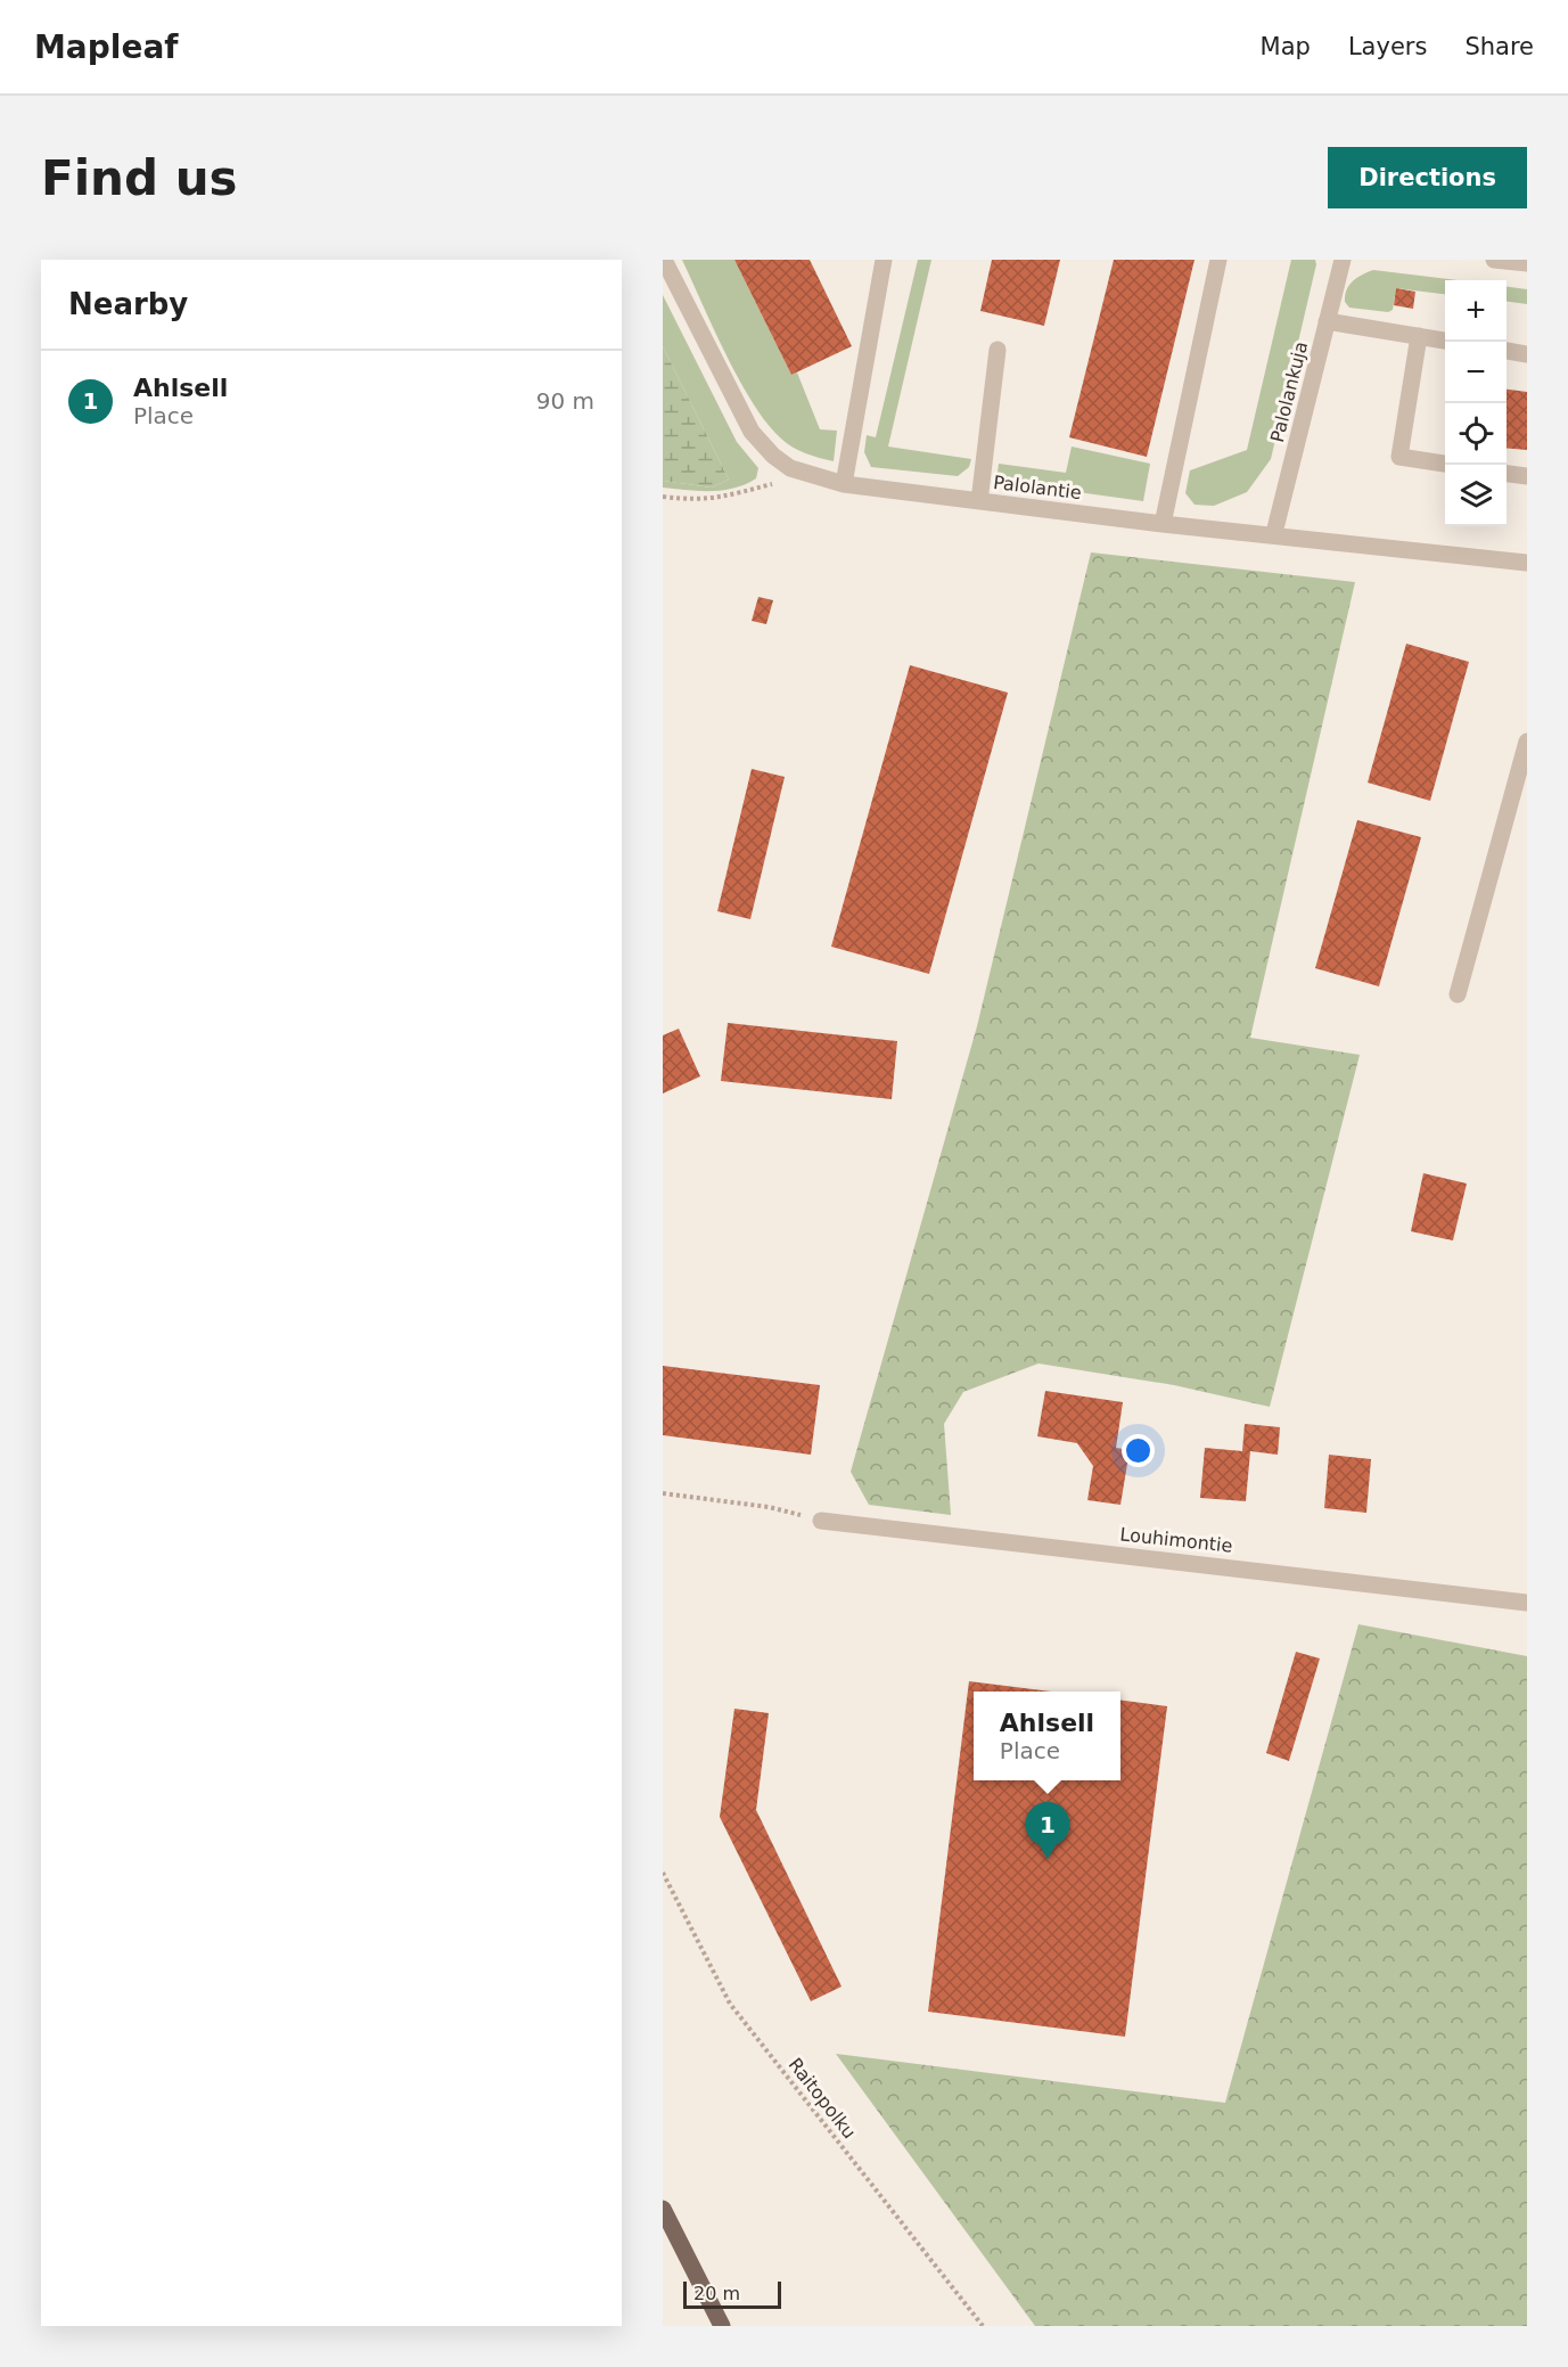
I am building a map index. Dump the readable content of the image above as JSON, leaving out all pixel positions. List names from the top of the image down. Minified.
{"streets":{"street":["Palolankuja","Palolantie","Louhimontie"],"path":["Raitopolku"]},"crossings":[["Palolankuja","Palolantie"]],"scale_bar":"20 m","page":{"header":"Mapleaf","nav":["Map","Layers","Share"],"buttons":"Directions","title":"Find us","heading":"Nearby","map_buttons":["+","−"],"list":[{"mark":"1","name":"Ahlsell","note":"Place","value":"90 m"}],"popup":["Ahlsell","Place"],"pins":"1","scale":"20 m"}}
